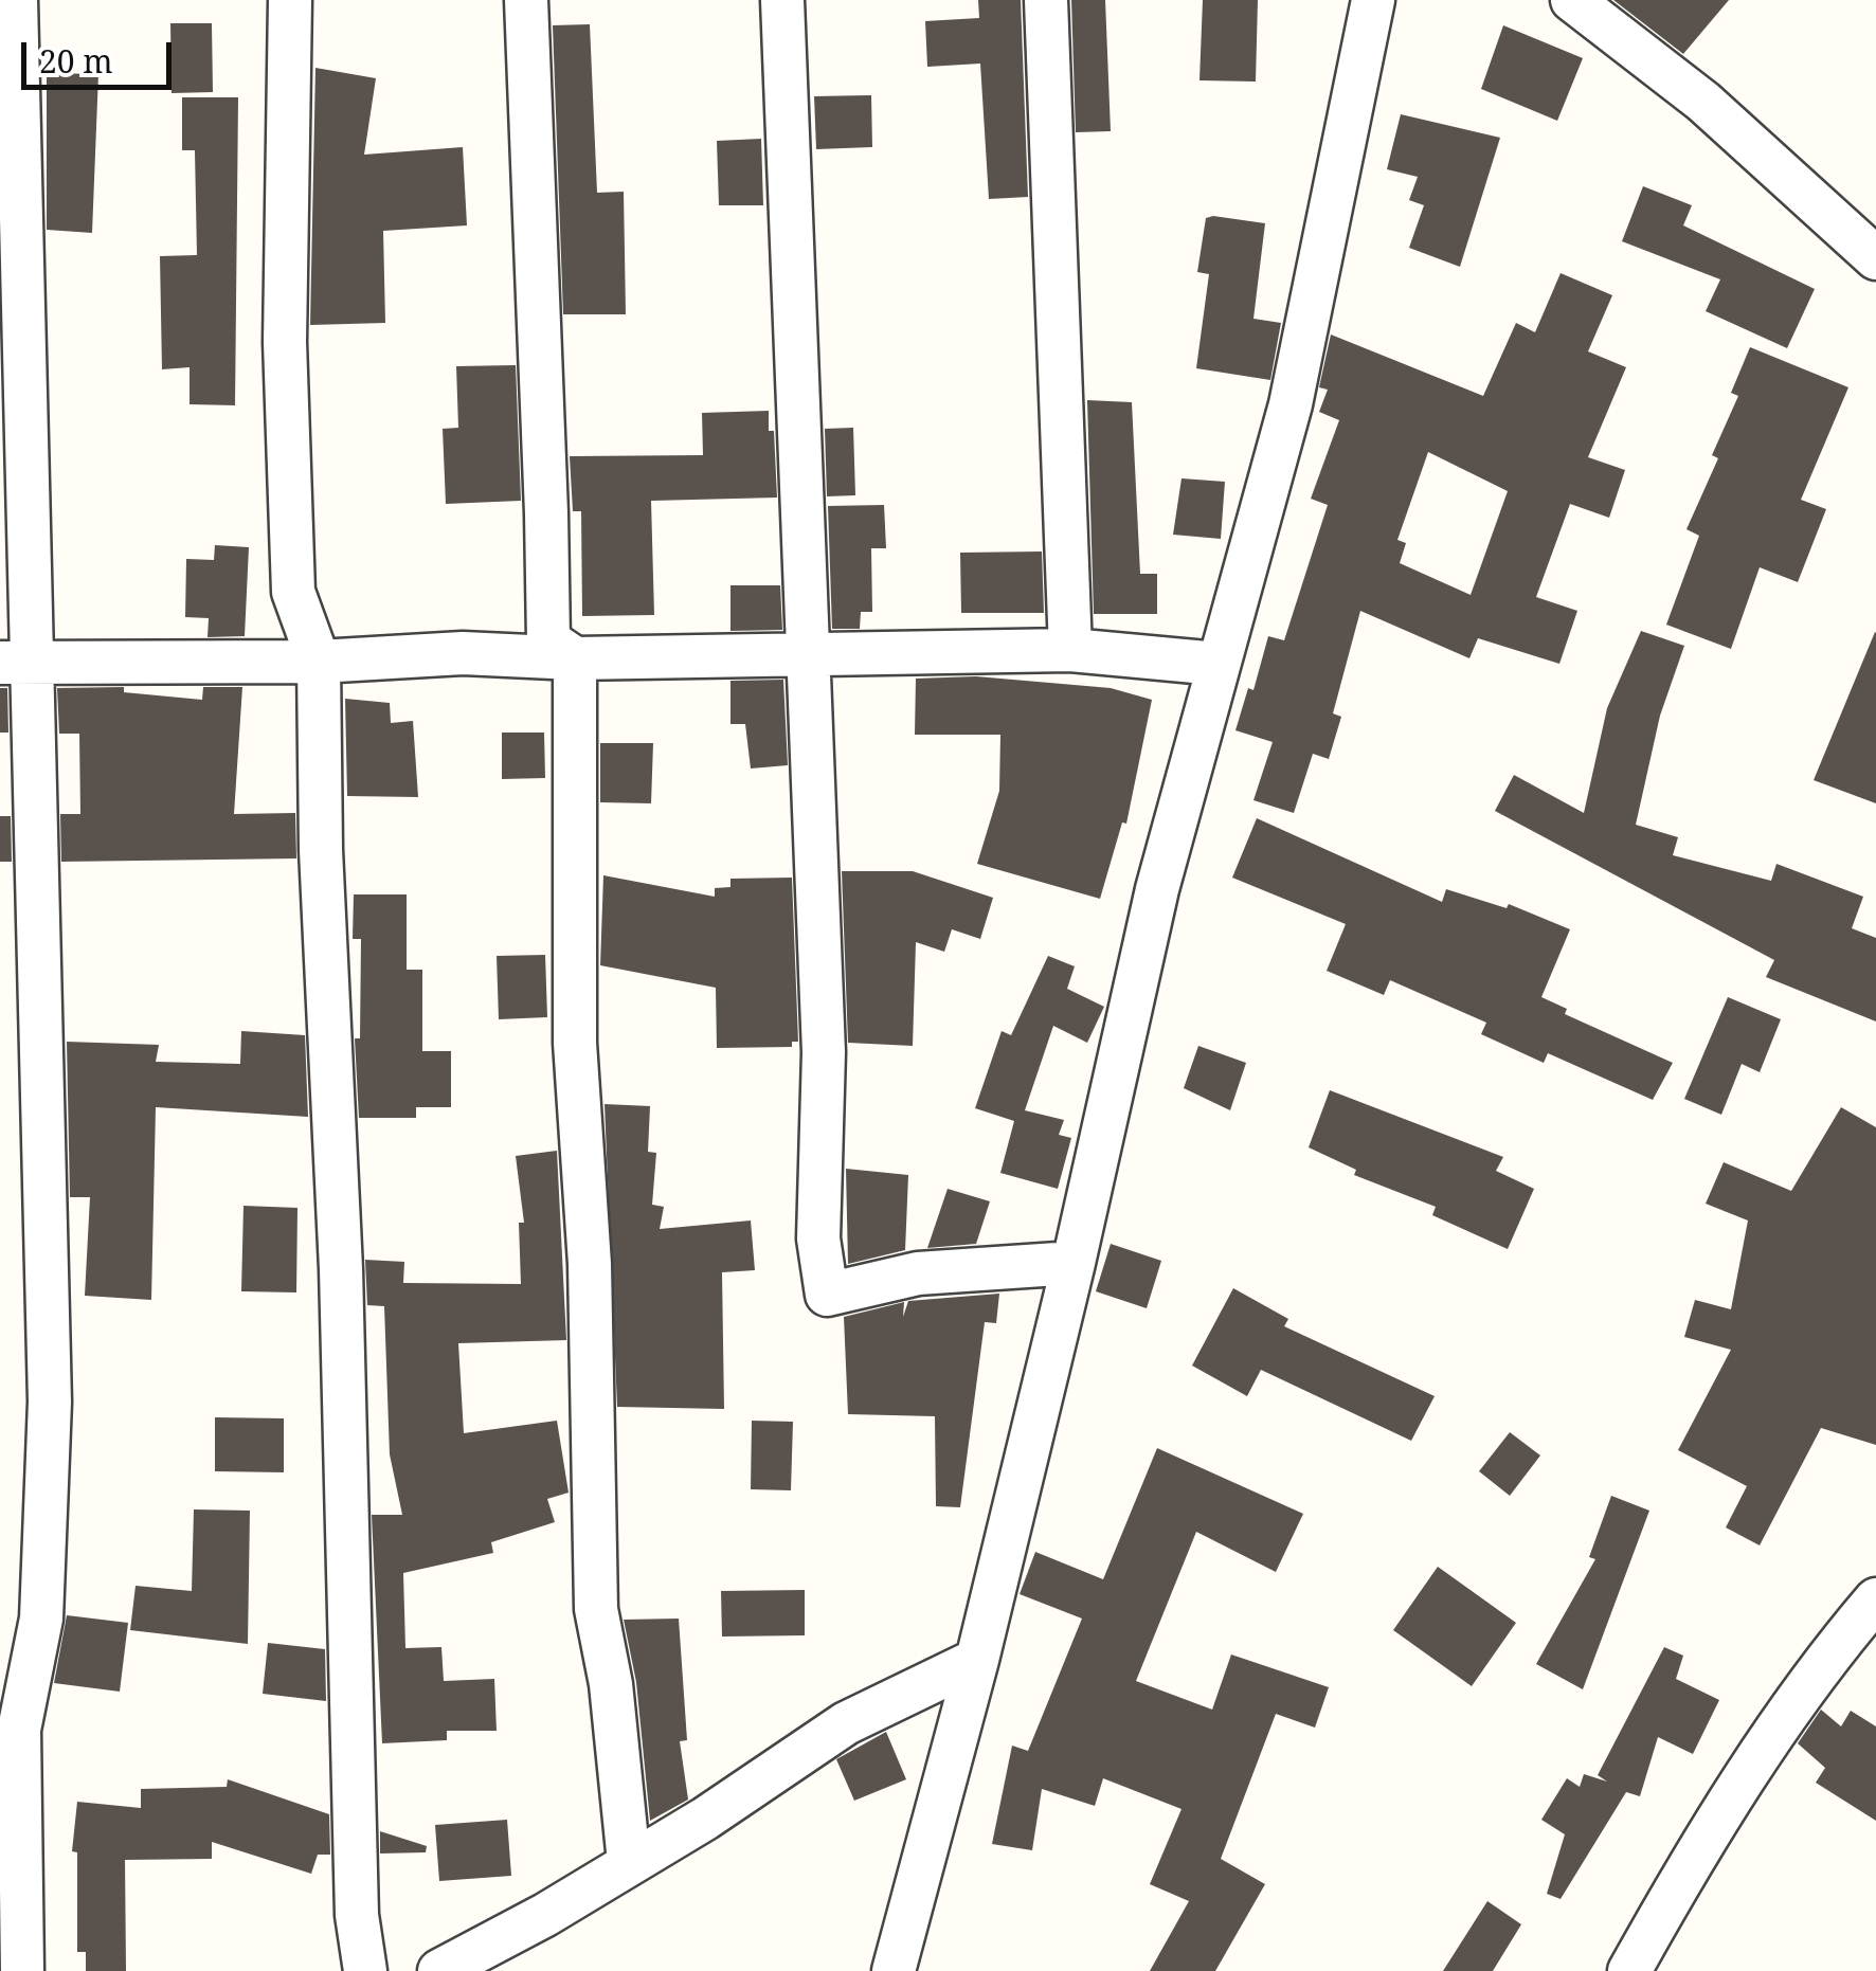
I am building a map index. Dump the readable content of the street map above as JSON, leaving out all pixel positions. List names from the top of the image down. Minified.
{"scale_bar":"20 m"}
